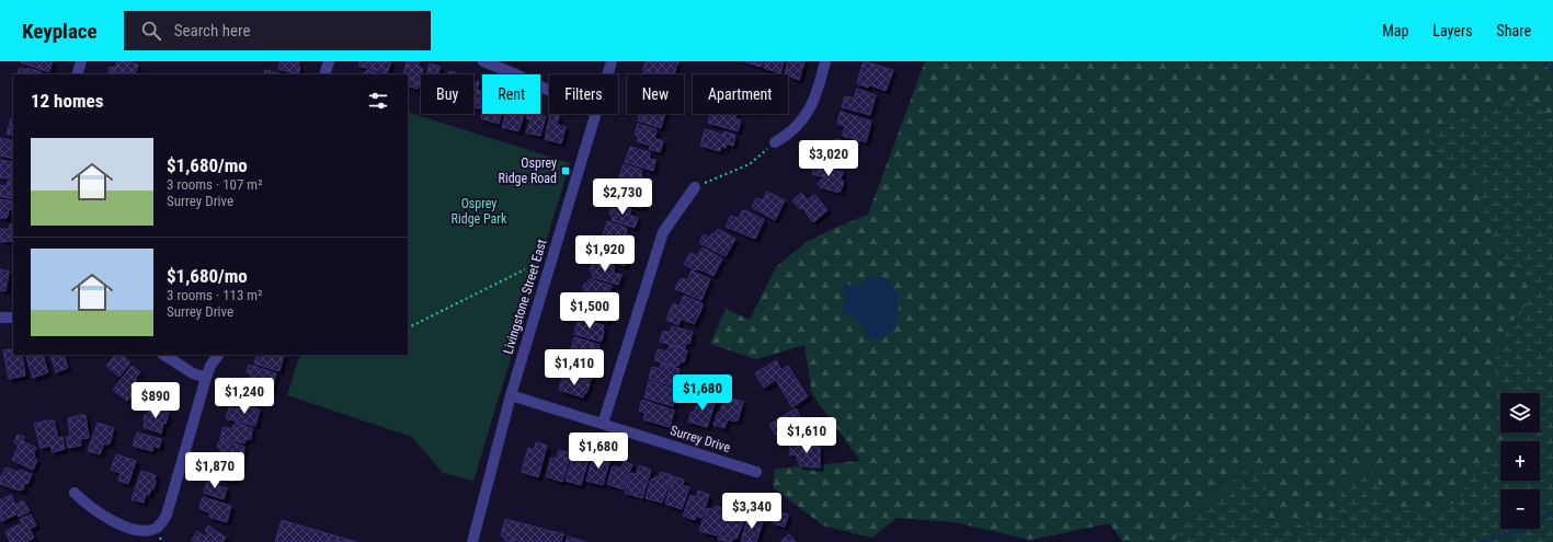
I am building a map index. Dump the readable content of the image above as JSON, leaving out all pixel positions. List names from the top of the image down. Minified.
{"streets":{"street":["Livingstone Street East","Surrey Drive"]},"crossings":[["Livingstone Street East","Surrey Drive"]],"parks":["Osprey Ridge Park"],"places":{"transit":["Osprey Ridge Road"]},"page":{"header":"Keyplace","search":"Search here","nav":["Map","Layers","Share"],"chip":["Buy","Rent","Filters","New","Apartment"],"heading":"12 homes","list":[{"name":"$1,680/mo","note":"3 rooms · 107 m² · Surrey Drive"},{"name":"$1,680/mo","note":"3 rooms · 113 m² · Surrey Drive"}],"price":["$3,020","$2,730","$1,920","$1,500","$1,410","$1,680","$1,240","$890","$1,610","$1,680","$1,870","$3,340"],"map_buttons":["+","−"]}}
